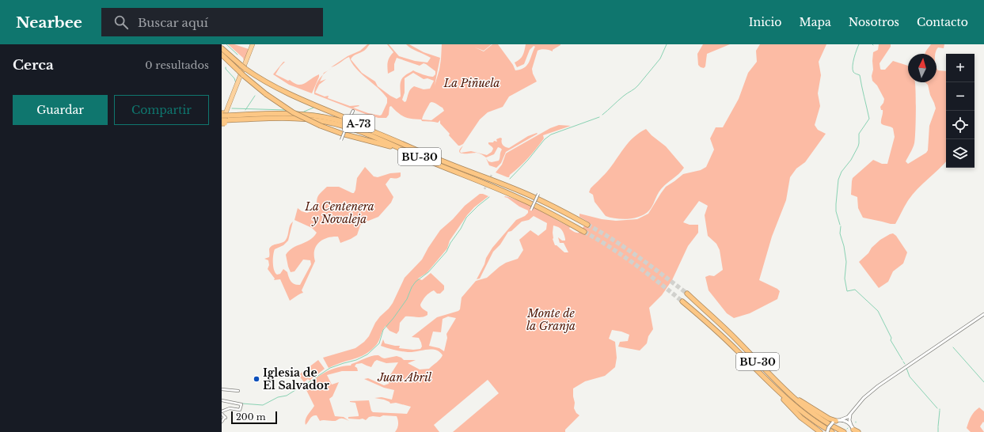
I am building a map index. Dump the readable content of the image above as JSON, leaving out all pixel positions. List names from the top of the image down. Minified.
{"streets":{"highway":["A-73","BU-30"]},"crossings":[["A-73","BU-30"]],"parks":["La Piñuela","La Centenera y Novaleja","Monte de la Granja","Juan Abril"],"places":["Iglesia de El Salvador"],"scale_bar":"200 m","north":"top","page":{"header":"Nearbee","search":"Buscar aquí","nav":["Inicio","Mapa","Nosotros","Contacto"],"heading":["Cerca","0 resultados"],"map_buttons":["+","−"],"buttons":["Guardar","Compartir"],"scale":"200 m"}}
